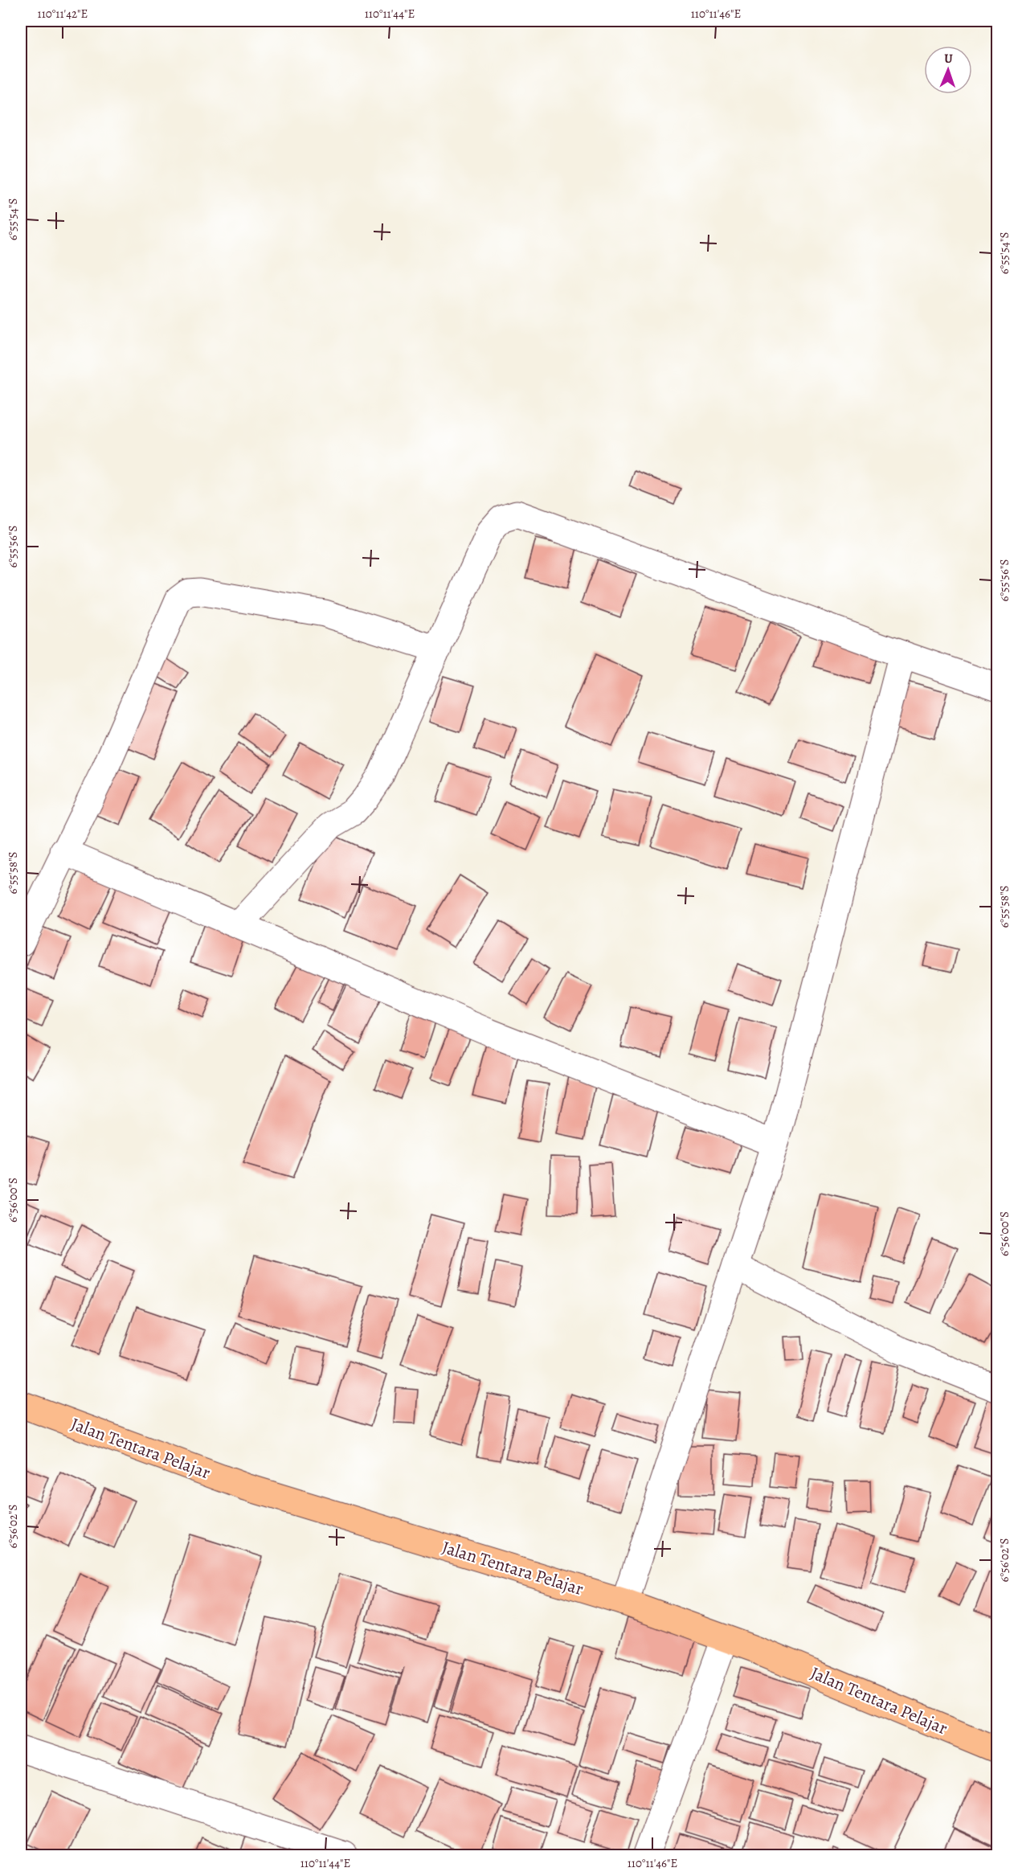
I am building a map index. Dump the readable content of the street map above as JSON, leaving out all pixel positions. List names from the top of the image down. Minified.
{"streets":{"highway":["Jalan Tentara Pelajar"]},"north":"top","coordinates":["110°11'42\"E","110°11'44\"E","110°11'46\"E","6°55'54\"S","6°55'56\"S","6°55'58\"S","6°56'00\"S","6°56'02\"S"]}
